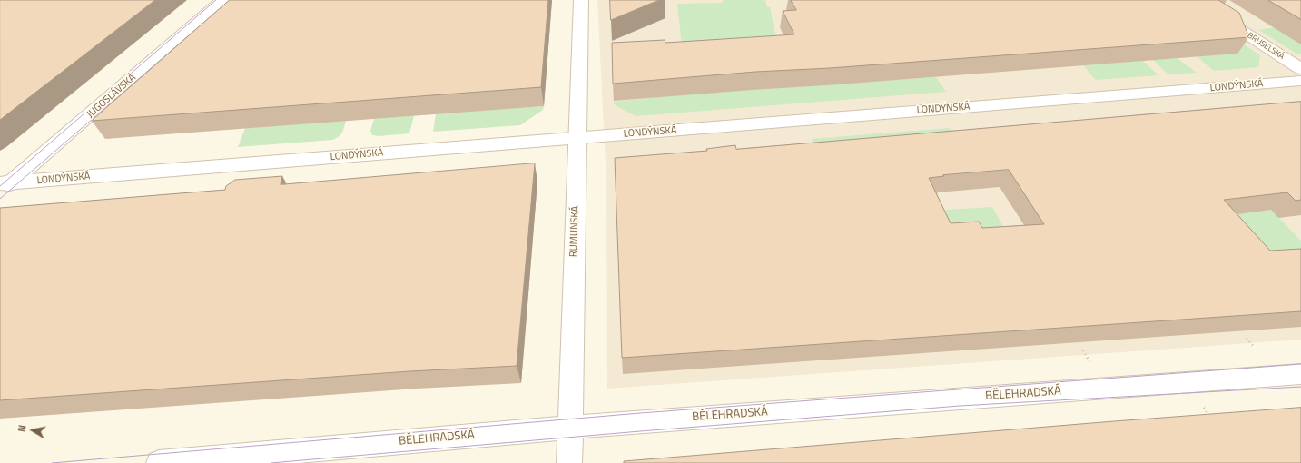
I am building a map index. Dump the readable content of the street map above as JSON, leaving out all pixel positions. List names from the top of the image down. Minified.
{"streets":{"street":["BRUSELSKÁ","LONDÝNSKÁ","JUGOSLÁVSKÁ","RUMUNSKÁ","BĚLEHRADSKÁ"]},"crossings":[["LONDÝNSKÁ","JUGOSLÁVSKÁ"],["LONDÝNSKÁ","RUMUNSKÁ"],["RUMUNSKÁ","BĚLEHRADSKÁ"]],"north":"left"}
